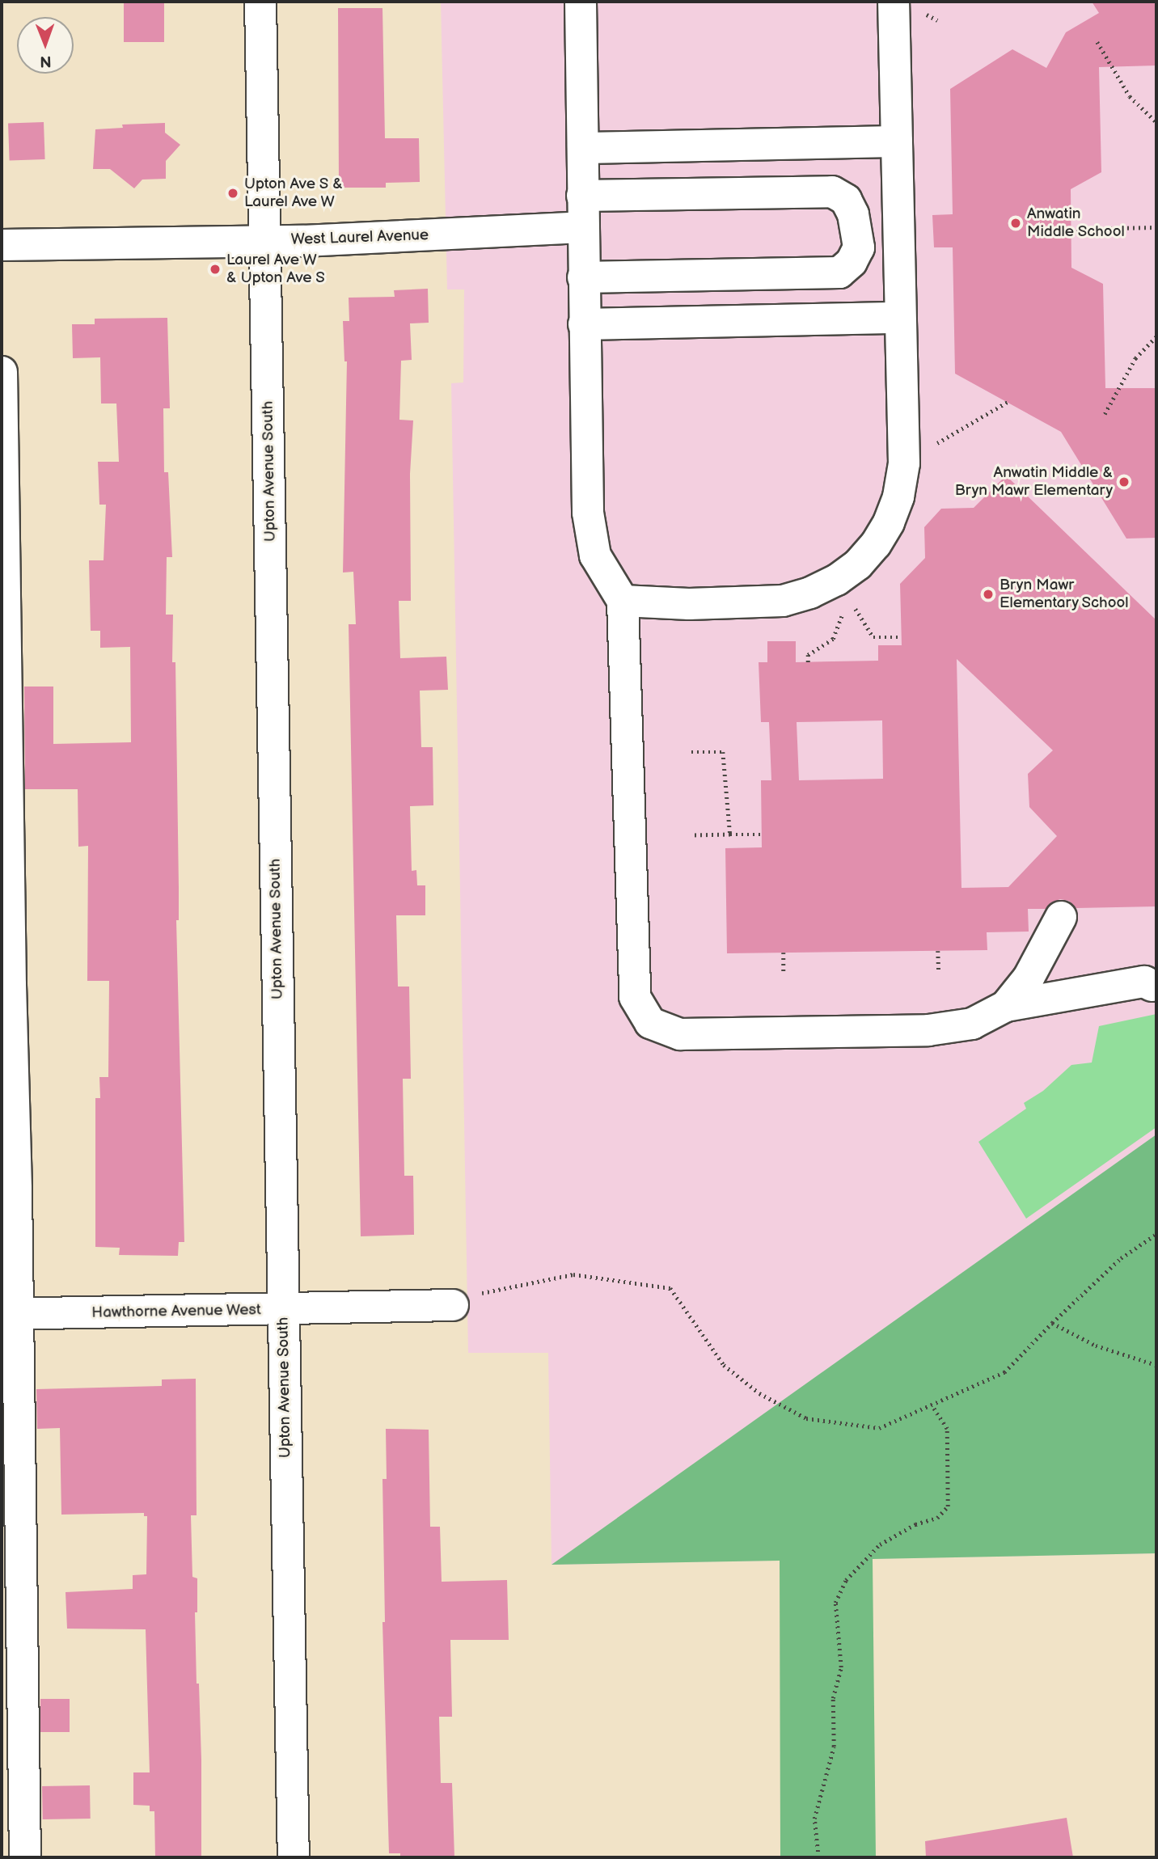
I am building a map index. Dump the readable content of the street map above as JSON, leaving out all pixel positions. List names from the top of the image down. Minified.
{"streets":{"street":["West Laurel Avenue","Upton Avenue South","Hawthorne Avenue West"]},"crossings":[["West Laurel Avenue","Upton Avenue South"],["Upton Avenue South","Hawthorne Avenue West"]],"places":["Upton Ave S & Laurel Ave W","Anwatin Middle School","Laurel Ave W & Upton Ave S","Anwatin Middle & Bryn Mawr Elementary","Bryn Mawr Elementary School"],"north":"bottom"}
